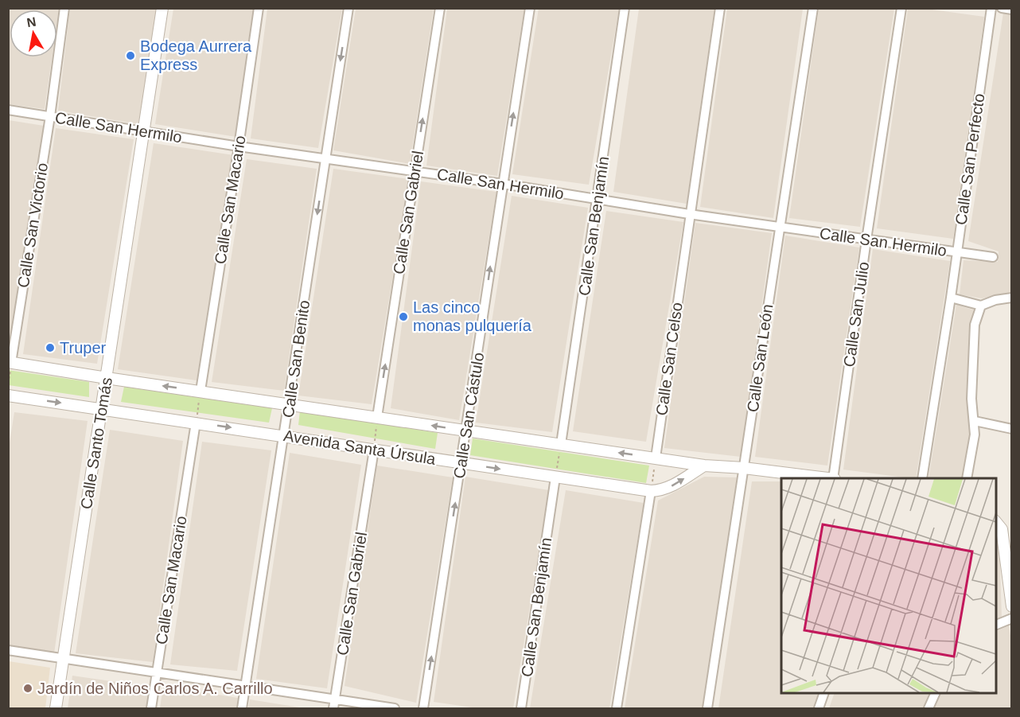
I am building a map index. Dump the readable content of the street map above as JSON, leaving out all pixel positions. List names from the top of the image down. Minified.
{"streets":{"street":["Calle San Hermilo","Calle San Perfecto","Calle San Macario","Calle San Gabriel","Calle San Victorio","Calle San Benjamín","Calle San Julio","Calle San León","Calle San Benito","Calle San Celso","Calle San Cástulo","Calle Santo Tomás","Avenida Santa Úrsula"]},"crossings":[["Calle San Hermilo","Calle San Perfecto"],["Calle San Hermilo","Calle San Macario"],["Calle San Hermilo","Calle San Gabriel"],["Calle San Hermilo","Calle San Victorio"],["Calle San Hermilo","Calle San Benjamín"],["Calle San Hermilo","Calle San Julio"],["Calle San Hermilo","Calle San León"],["Calle San Hermilo","Calle San Benito"],["Calle San Hermilo","Calle San Celso"],["Calle San Hermilo","Calle San Cástulo"],["Calle San Hermilo","Calle Santo Tomás"],["Calle San Macario","Avenida Santa Úrsula"],["Calle San Gabriel","Avenida Santa Úrsula"],["Calle San Victorio","Avenida Santa Úrsula"],["Calle San Benjamín","Avenida Santa Úrsula"],["Calle San León","Avenida Santa Úrsula"],["Calle San Benito","Avenida Santa Úrsula"],["Calle San Celso","Avenida Santa Úrsula"],["Calle San Cástulo","Avenida Santa Úrsula"],["Calle Santo Tomás","Avenida Santa Úrsula"]],"one_way":["Calle San Gabriel","Calle San Benito","Calle San Cástulo"],"places":["Bodega Aurrera Express","Las cinco monas pulquería","Truper","Jardín de Niños Carlos A. Carrillo"],"north":"top"}
